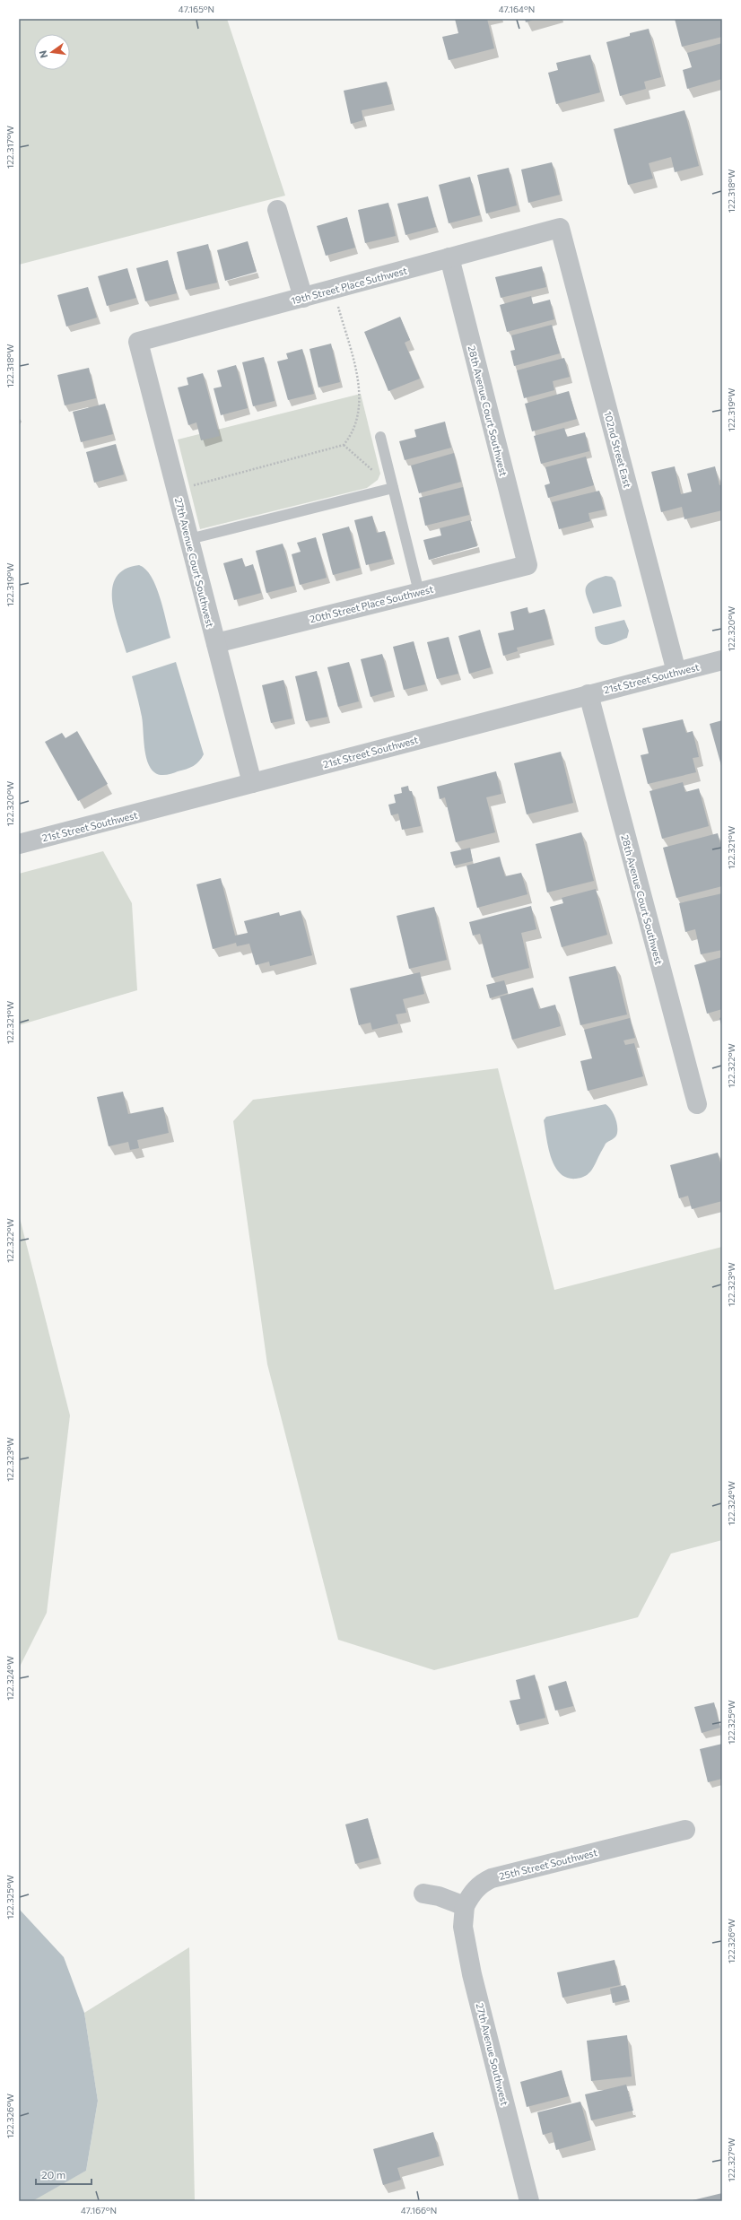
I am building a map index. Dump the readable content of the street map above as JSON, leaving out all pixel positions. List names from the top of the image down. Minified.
{"streets":{"street":["19th Street Place Suthwest","28th Avenue Court Southwest","102nd Street East","27th Avenue Court Southwest","20th Street Place Southwest","21st Street Southwest","25th Street Southwest","27th Avenue Southwest"]},"crossings":[["19th Street Place Suthwest","28th Avenue Court Southwest"],["19th Street Place Suthwest","102nd Street East"],["19th Street Place Suthwest","27th Avenue Court Southwest"],["28th Avenue Court Southwest","20th Street Place Southwest"],["28th Avenue Court Southwest","21st Street Southwest"],["102nd Street East","21st Street Southwest"],["27th Avenue Court Southwest","20th Street Place Southwest"],["27th Avenue Court Southwest","21st Street Southwest"],["25th Street Southwest","27th Avenue Southwest"]],"scale_bar":"20 m","north":"left","coordinates":["47.165°N","47.164°N","122.317°W","122.318°W","122.319°W","122.320°W","122.321°W","122.322°W","122.323°W","122.324°W","122.325°W","122.326°W","122.327°W","47.167°N","47.166°N"]}
